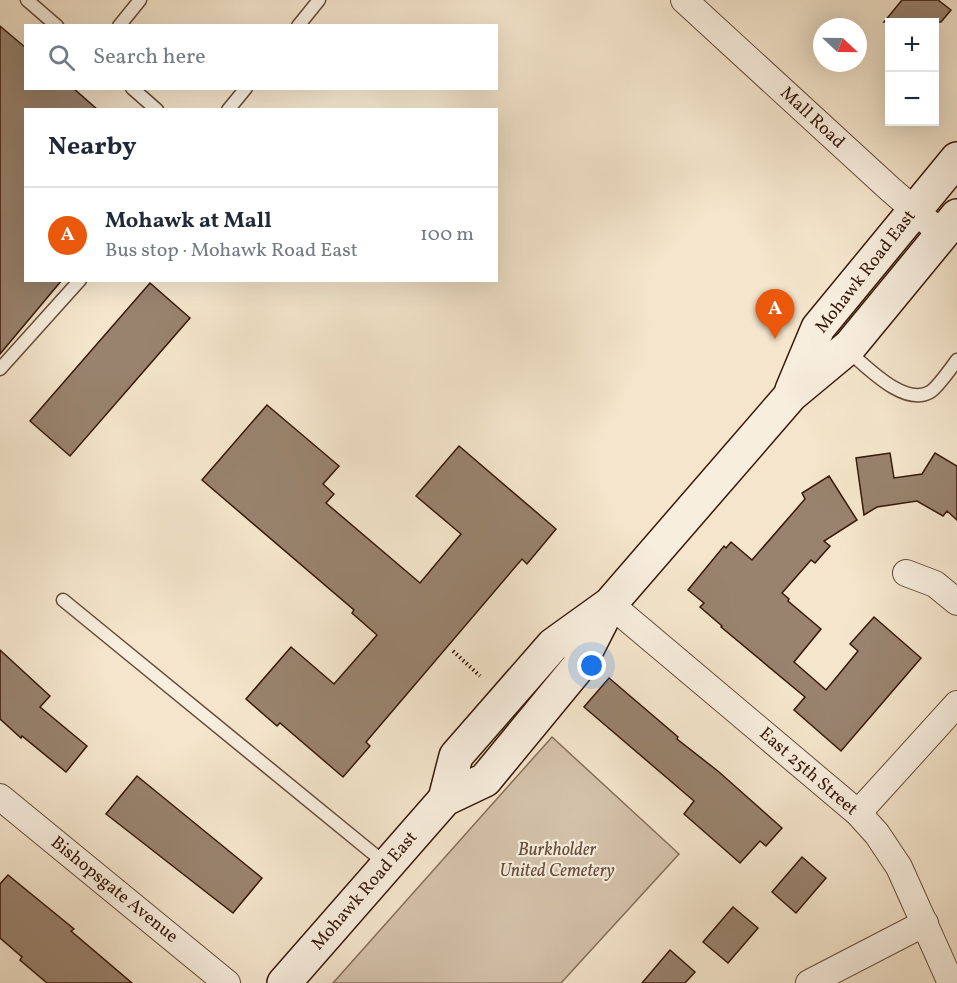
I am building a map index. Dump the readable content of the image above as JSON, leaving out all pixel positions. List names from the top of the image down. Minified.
{"streets":{"main road":["Mohawk Road East"],"street":["Mall Road","East 25th Street","Bishopsgate Avenue"]},"crossings":[["Mall Road","Mohawk Road East"],["Mohawk Road East","East 25th Street"]],"parks":["Burkholder United Cemetery"],"north":"right","page":{"map_buttons":["+","−"],"search":"Search here","heading":"Nearby","list":[{"mark":"A","name":"Mohawk at Mall","note":"Bus stop · Mohawk Road East","value":"100 m"}],"pins":"A"}}
